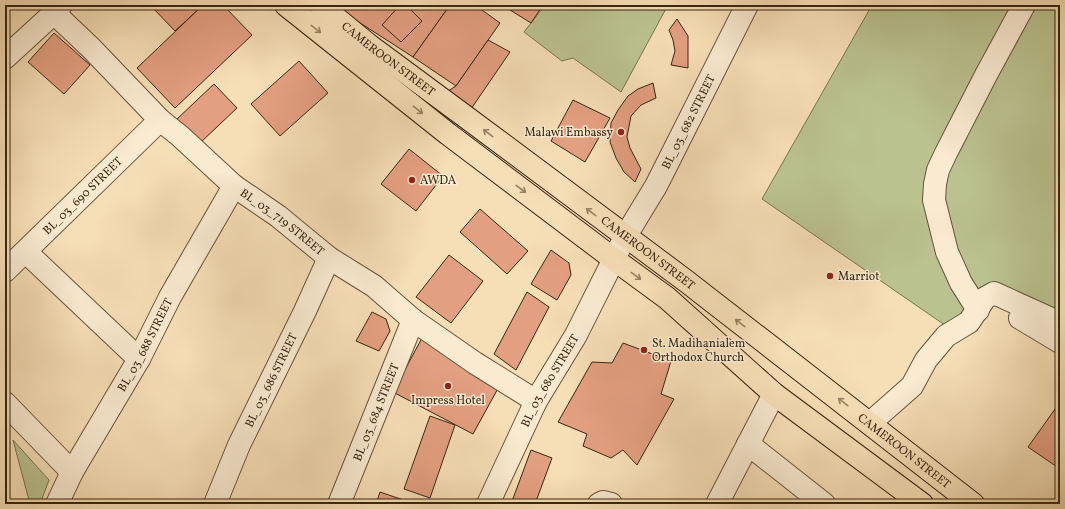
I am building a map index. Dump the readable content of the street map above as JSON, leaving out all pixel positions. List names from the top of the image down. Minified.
{"streets":{"main road":["CAMEROON STREET"],"street":["BL_03_682 STREET","BL_03_690 STREET","BL_03_719 STREET","BL_03_688 STREET","BL_03_686 STREET","BL_03_680 STREET","BL_03_684 STREET"]},"crossings":[["CAMEROON STREET","BL_03_682 STREET"],["CAMEROON STREET","BL_03_680 STREET"],["BL_03_682 STREET","BL_03_680 STREET"],["BL_03_690 STREET","BL_03_719 STREET"],["BL_03_719 STREET","BL_03_688 STREET"],["BL_03_719 STREET","BL_03_686 STREET"],["BL_03_719 STREET","BL_03_680 STREET"],["BL_03_719 STREET","BL_03_684 STREET"]],"places":["Malawi Embassy","AWDA","Marriot","St. Madihanialem Orthodox Church","Impress Hotel"]}
